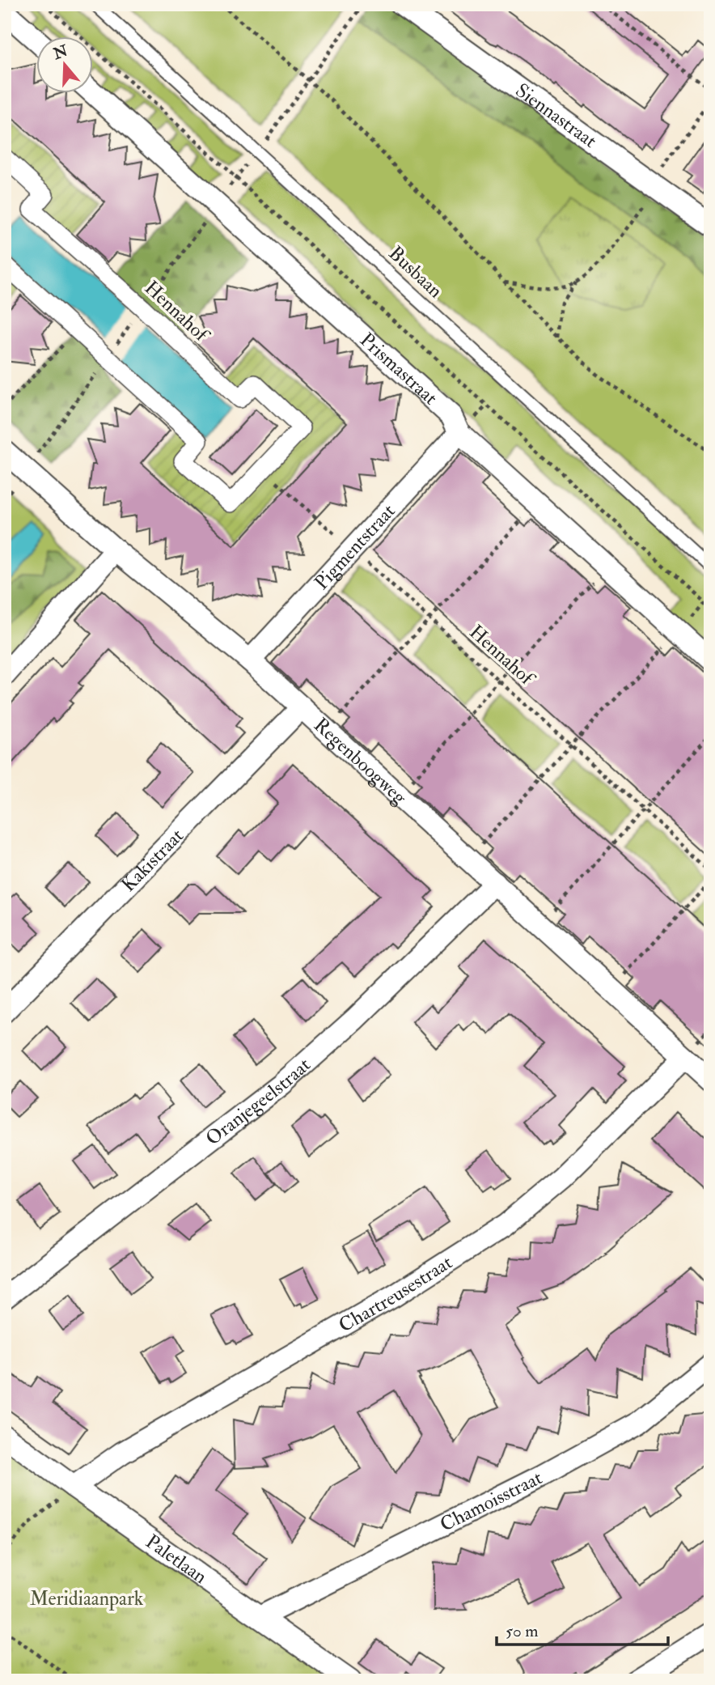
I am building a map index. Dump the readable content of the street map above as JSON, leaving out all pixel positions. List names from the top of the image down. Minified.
{"streets":{"street":["Siennastraat","Hennahof","Prismastraat","Pigmentstraat","Regenboogweg","Kakistraat","Oranjegeelstraat","Chartreusestraat","Chamoisstraat","Paletlaan"],"lane":["Busbaan"]},"crossings":[["Hennahof","Pigmentstraat"],["Prismastraat","Pigmentstraat"],["Pigmentstraat","Regenboogweg"],["Regenboogweg","Kakistraat"],["Regenboogweg","Oranjegeelstraat"],["Regenboogweg","Chartreusestraat"],["Chartreusestraat","Paletlaan"],["Chamoisstraat","Paletlaan"]],"parks":["Meridiaanpark"],"scale_bar":"50 m","north":"top"}
